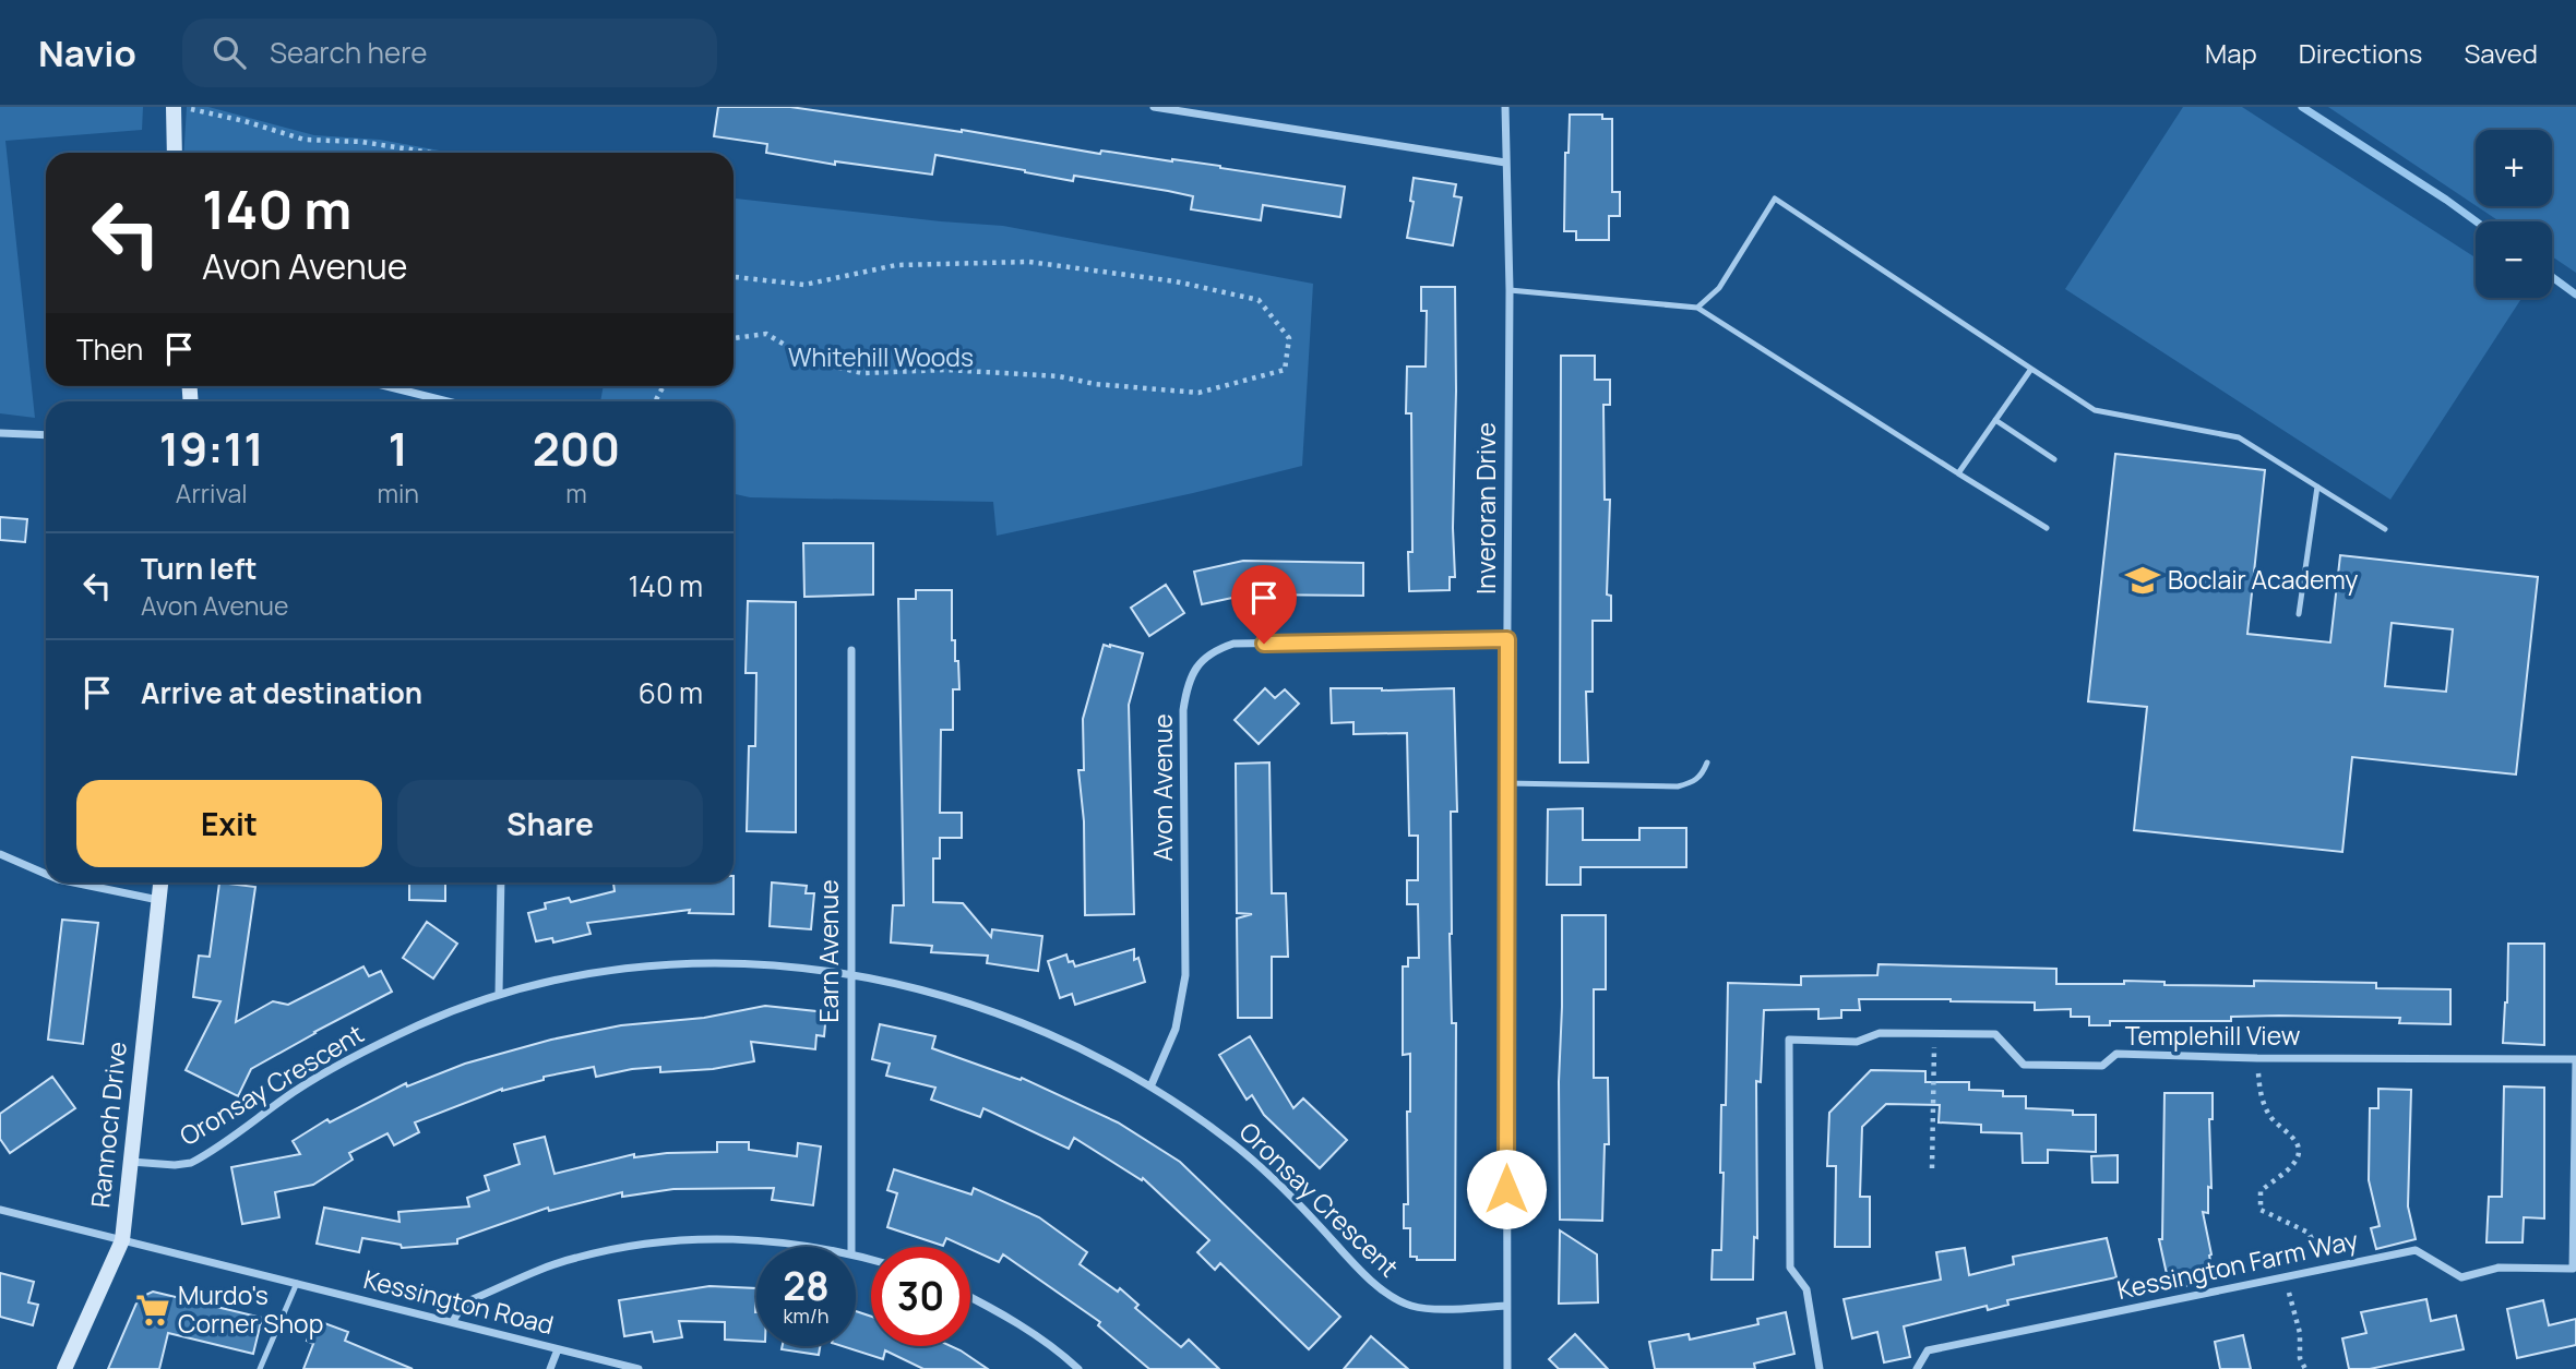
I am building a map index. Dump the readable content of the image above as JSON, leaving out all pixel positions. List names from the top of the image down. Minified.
{"streets":{"street":["Inveroran Drive","Avon Avenue","Earn Avenue","Templehill View","Oronsay Crescent","Rannoch Drive","Kessington Farm Way","Kessington Road"]},"crossings":[["Inveroran Drive","Avon Avenue"],["Inveroran Drive","Oronsay Crescent"],["Avon Avenue","Oronsay Crescent"],["Earn Avenue","Oronsay Crescent"],["Templehill View","Kessington Farm Way"],["Oronsay Crescent","Rannoch Drive"],["Rannoch Drive","Kessington Road"]],"parks":["Whitehill Woods"],"places":{"school or university":["Boclair Academy"],"supermarket":["Murdo's Corner Shop"]},"page":{"header":"Navio","search":"Search here","nav":["Map","Directions","Saved"],"map_buttons":["+","−"],"turn":["140 m","Avon Avenue"],"then":"Then","eta":["19:11","Arrival","1","min","200","m"],"list":[{"name":"Turn left","note":"Avon Avenue","value":"140 m"},{"name":"Arrive at destination","value":"60 m"}],"buttons":["Exit","Share"],"speed":"28 km/h","limit":"30"}}
